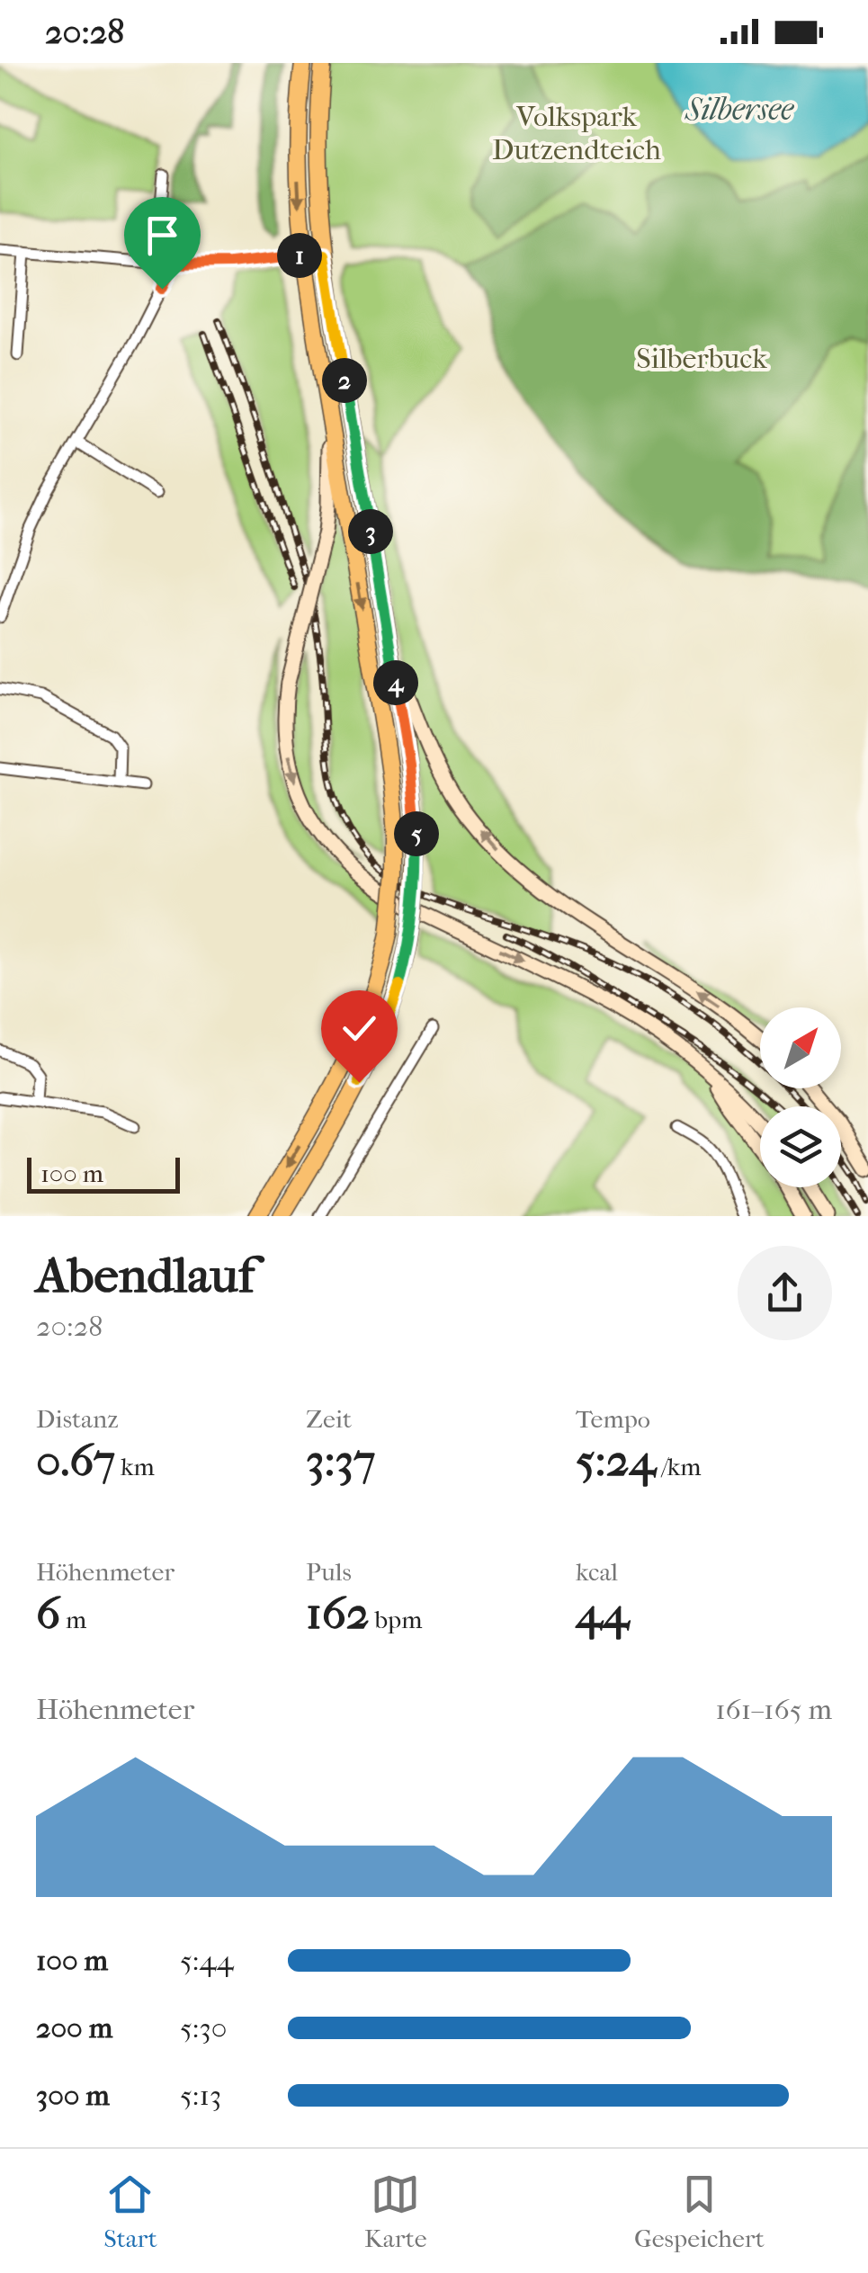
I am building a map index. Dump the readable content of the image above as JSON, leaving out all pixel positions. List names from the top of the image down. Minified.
{"water":["Silbersee"],"parks":["Volkspark Dutzendteich","Silberbuck"],"scale_bar":"100 m","north":"top right","page":{"status":"20:28","pins":["1","2","3","4","5"],"scale":"100 m","heading":["Abendlauf","20:28"],"stats":[["Distanz","0.67 km"],["Zeit","3:37"],["Tempo","5:24 /km"],["Höhenmeter","6 m"],["Puls","162 bpm"],["kcal","44"]],"chart":["Höhenmeter","161–165 m"],"list":[{"name":"100 m","note":"5:44"},{"name":"200 m","note":"5:30"},{"name":"300 m","note":"5:13"}],"tabs":["Start","Karte","Gespeichert"]}}
